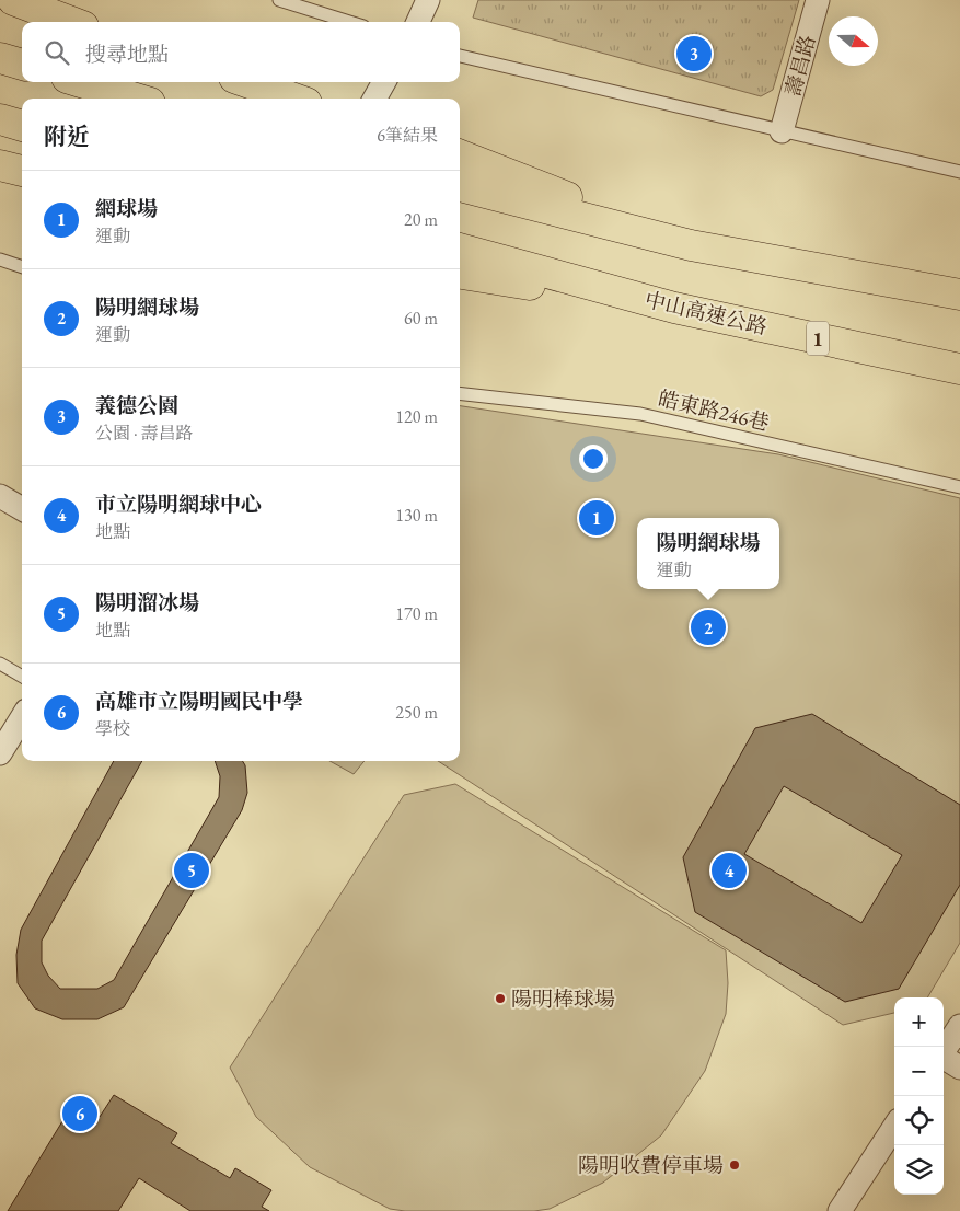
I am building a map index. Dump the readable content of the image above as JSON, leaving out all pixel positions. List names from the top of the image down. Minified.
{"streets":{"highway":["中山高速公路","1"],"street":["壽昌路"],"lane":["皓東路246巷"]},"places":["陽明棒球場","陽明收費停車場"],"north":"right","page":{"search":"搜尋地點","pins":["3","1","2","4","5","6"],"heading":["附近","6筆結果"],"list":[{"mark":"1","name":"網球場","note":"運動","value":"20 m"},{"mark":"2","name":"陽明網球場","note":"運動","value":"60 m"},{"mark":"3","name":"義德公園","note":"公園 · 壽昌路","value":"120 m"},{"mark":"4","name":"市立陽明網球中心","note":"地點","value":"130 m"},{"mark":"5","name":"陽明溜冰場","note":"地點","value":"170 m"},{"mark":"6","name":"高雄市立陽明國民中學","note":"學校","value":"250 m"}],"popup":["陽明網球場","運動"],"map_buttons":["+","−"]}}
